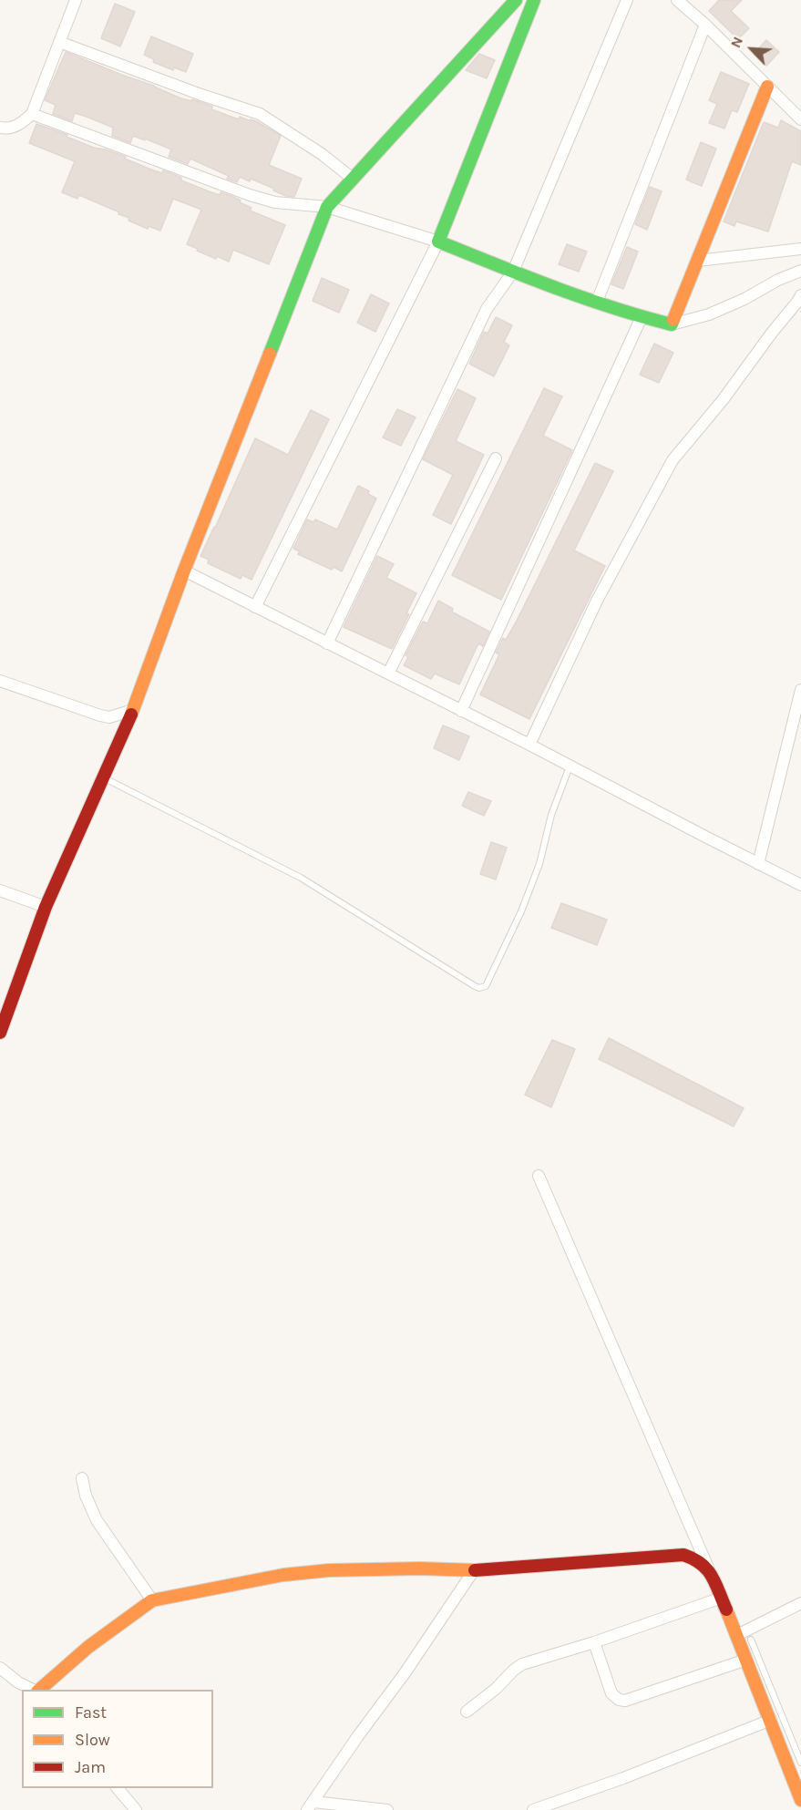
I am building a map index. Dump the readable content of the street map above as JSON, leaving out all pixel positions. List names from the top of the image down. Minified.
{"legend":["Fast","Slow","Jam"],"north":"top left"}
